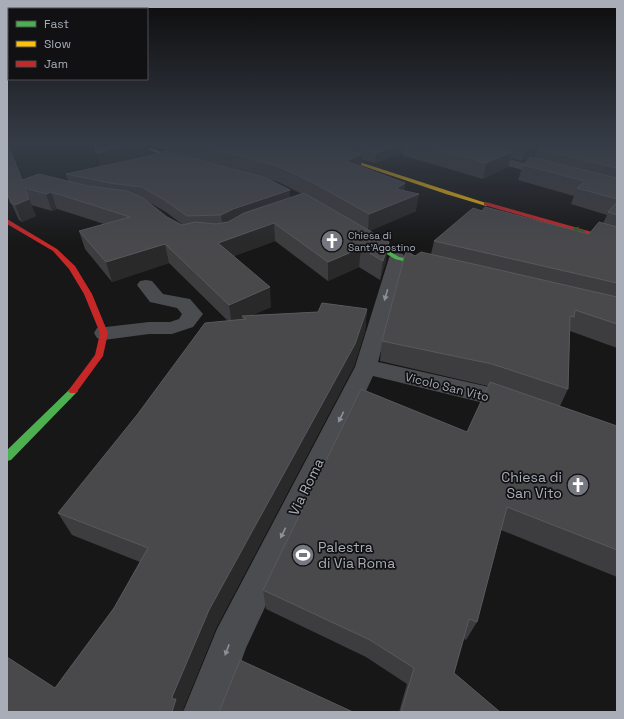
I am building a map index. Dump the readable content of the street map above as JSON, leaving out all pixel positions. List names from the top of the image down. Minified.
{"streets":{"street":["Vicolo San Vito","Via Roma"]},"crossings":[["Vicolo San Vito","Via Roma"]],"one_way":["Via Roma"],"places":{"church":["Chiesa di Sant'Agostino","Chiesa di San Vito"],"sports":["Palestra di Via Roma"]},"legend":["Fast","Slow","Jam"]}
